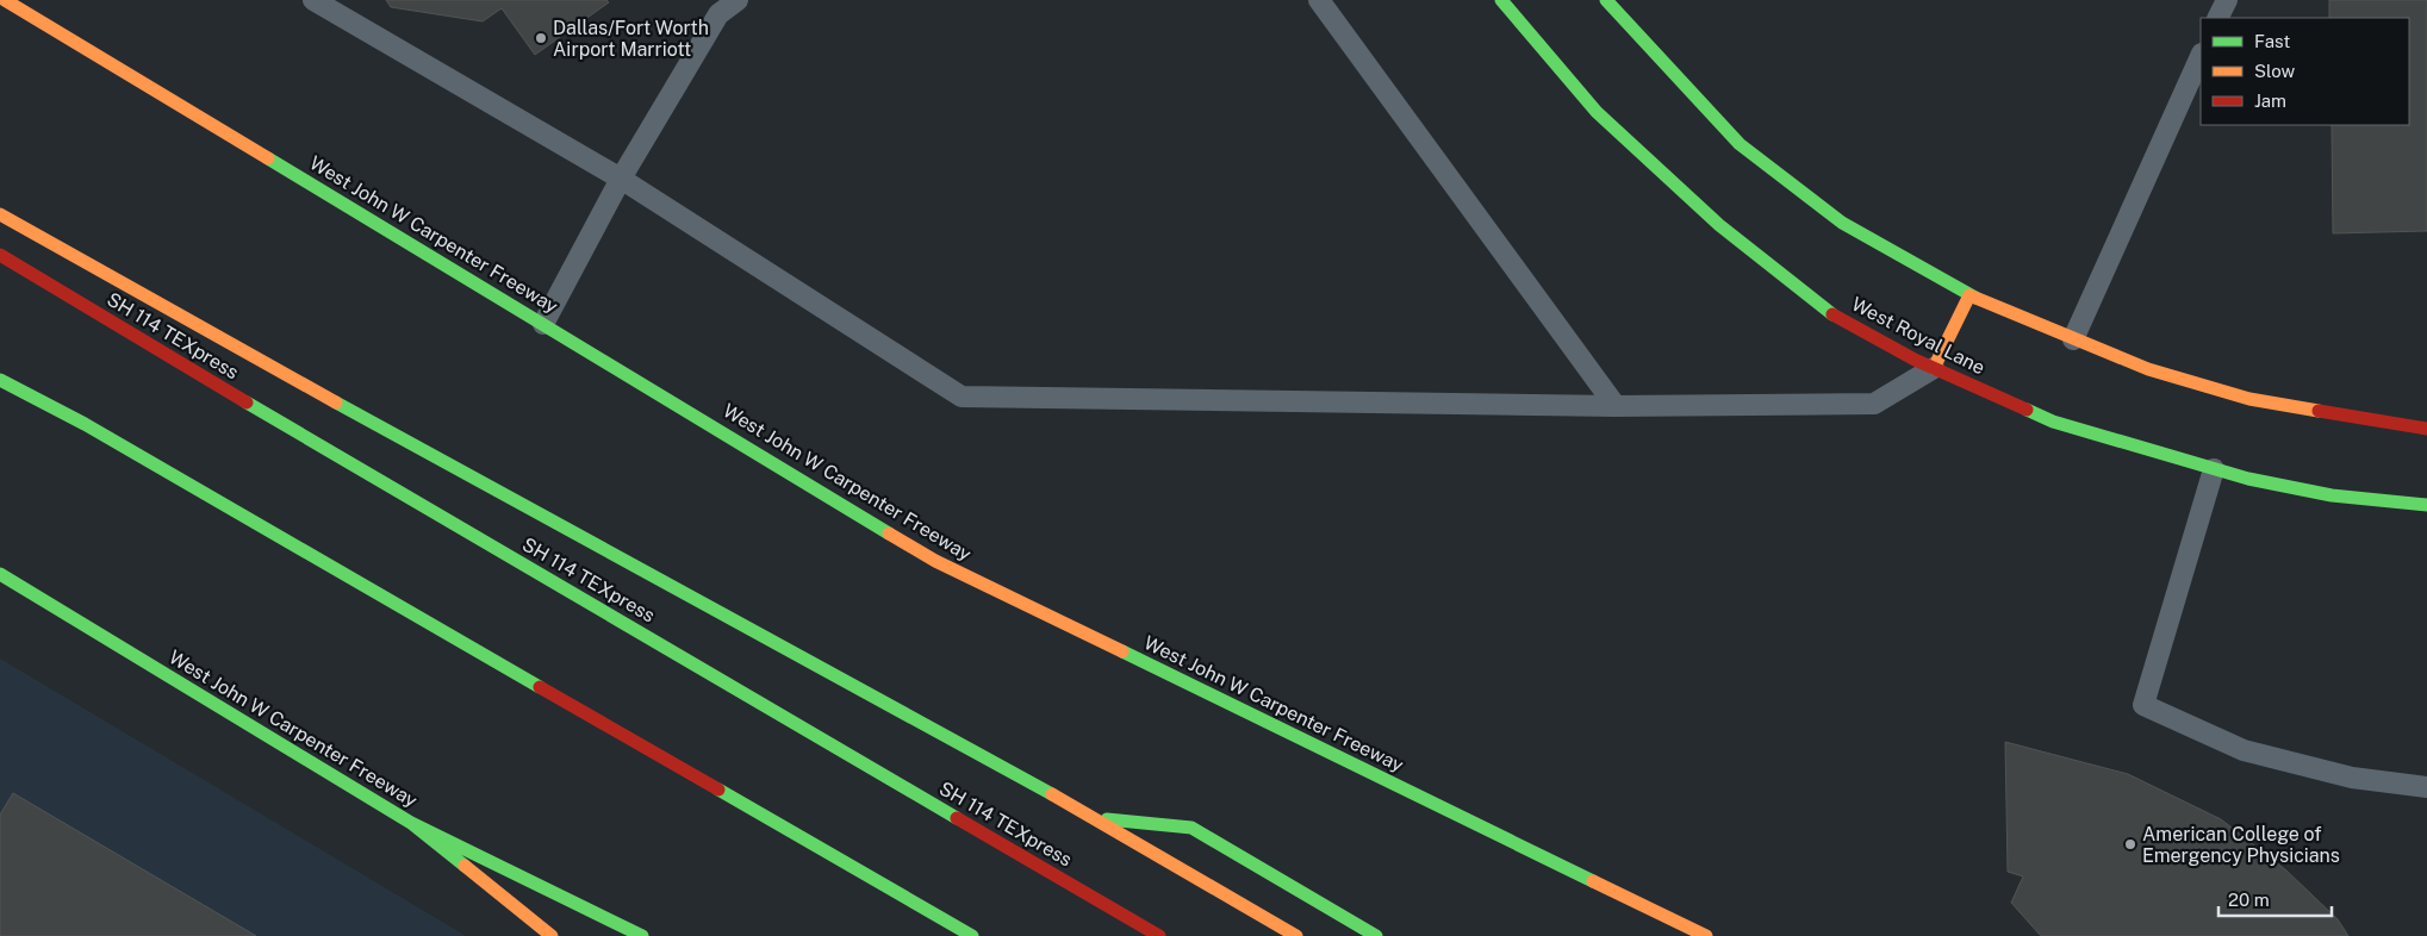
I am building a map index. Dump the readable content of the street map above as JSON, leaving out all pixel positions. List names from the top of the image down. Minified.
{"streets":{"main road":["West John W Carpenter Freeway","SH 114 TEXpress","West Royal Lane"]},"places":["Dallas/Fort Worth Airport Marriott","American College of Emergency Physicians"],"legend":["Fast","Slow","Jam"],"scale_bar":"20 m"}
